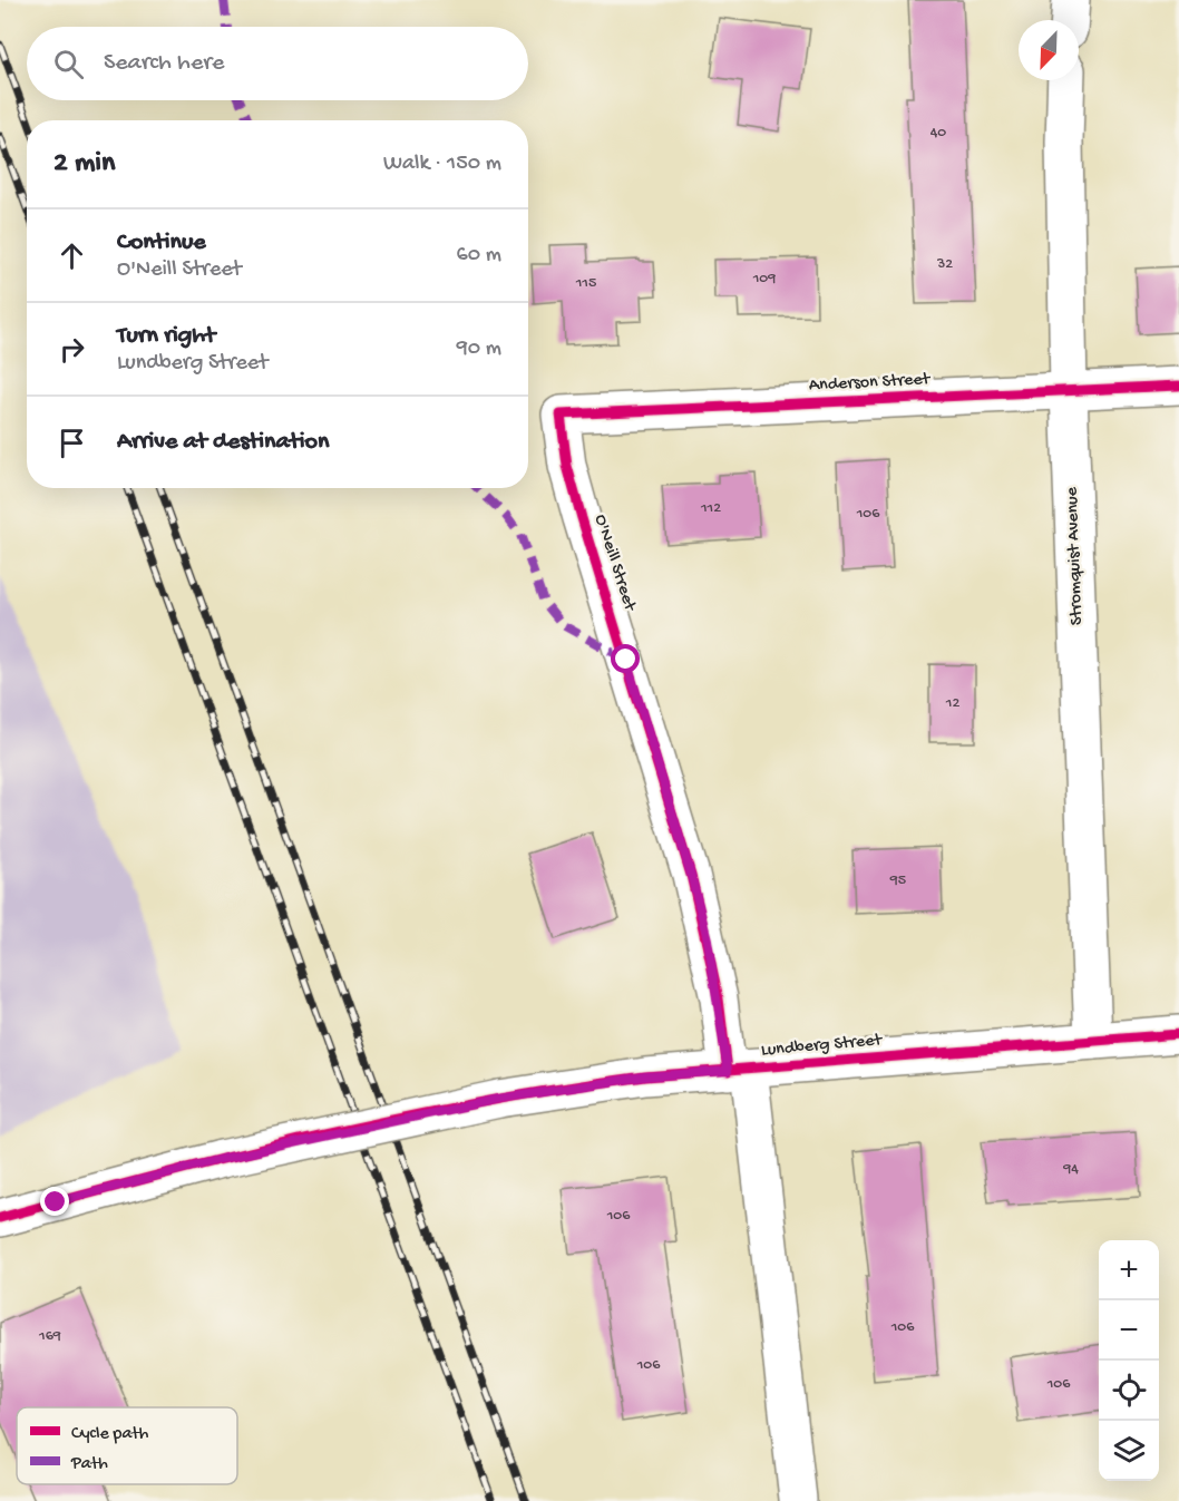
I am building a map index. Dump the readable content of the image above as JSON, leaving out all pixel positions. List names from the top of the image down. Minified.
{"streets":{"street":["Anderson Street","Stromquist Avenue","O'Neill Street","Lundberg Street"]},"crossings":[["Anderson Street","Stromquist Avenue"],["Anderson Street","O'Neill Street"],["Stromquist Avenue","Lundberg Street"],["O'Neill Street","Lundberg Street"]],"house_numbers":["40","32","109","115","112","106","12","95","94","106","106","169","106","106"],"legend":["Cycle path","Path"],"north":"bottom left","page":{"search":"Search here","heading":["2 min","Walk · 150 m"],"list":[["Continue","O'Neill Street","60 m"],["Turn right","Lundberg Street","90 m"],"Arrive at destination"],"map_buttons":["+","−"]}}
